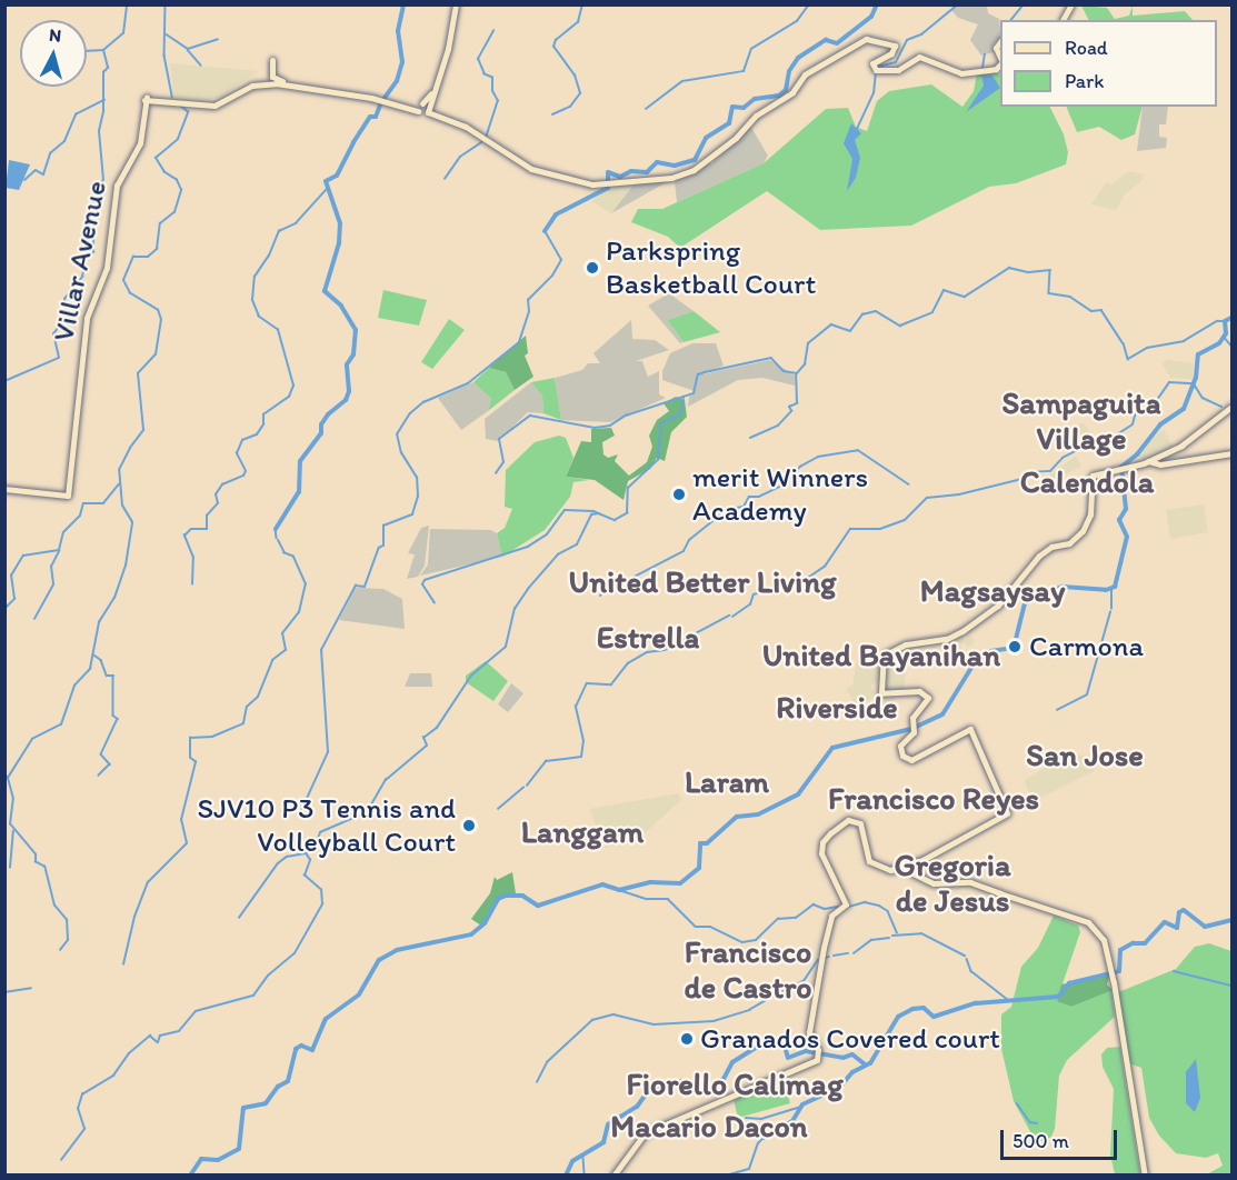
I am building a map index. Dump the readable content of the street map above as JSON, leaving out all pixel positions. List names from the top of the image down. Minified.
{"streets":{"main road":["Villar Avenue"]},"districts":["Sampaguita Village","Calendola","United Better Living","Magsaysay","Estrella","United Bayanihan","Riverside","San Jose","Laram","Francisco Reyes","Langgam","Gregoria de Jesus","Francisco de Castro","Fiorello Calimag","Macario Dacon"],"places":["Parkspring Basketball Court","merit Winners Academy","Carmona","SJV10 P3 Tennis and Volleyball Court","Granados Covered court"],"legend":["Road","Park"],"scale_bar":"500 m","north":"top"}
